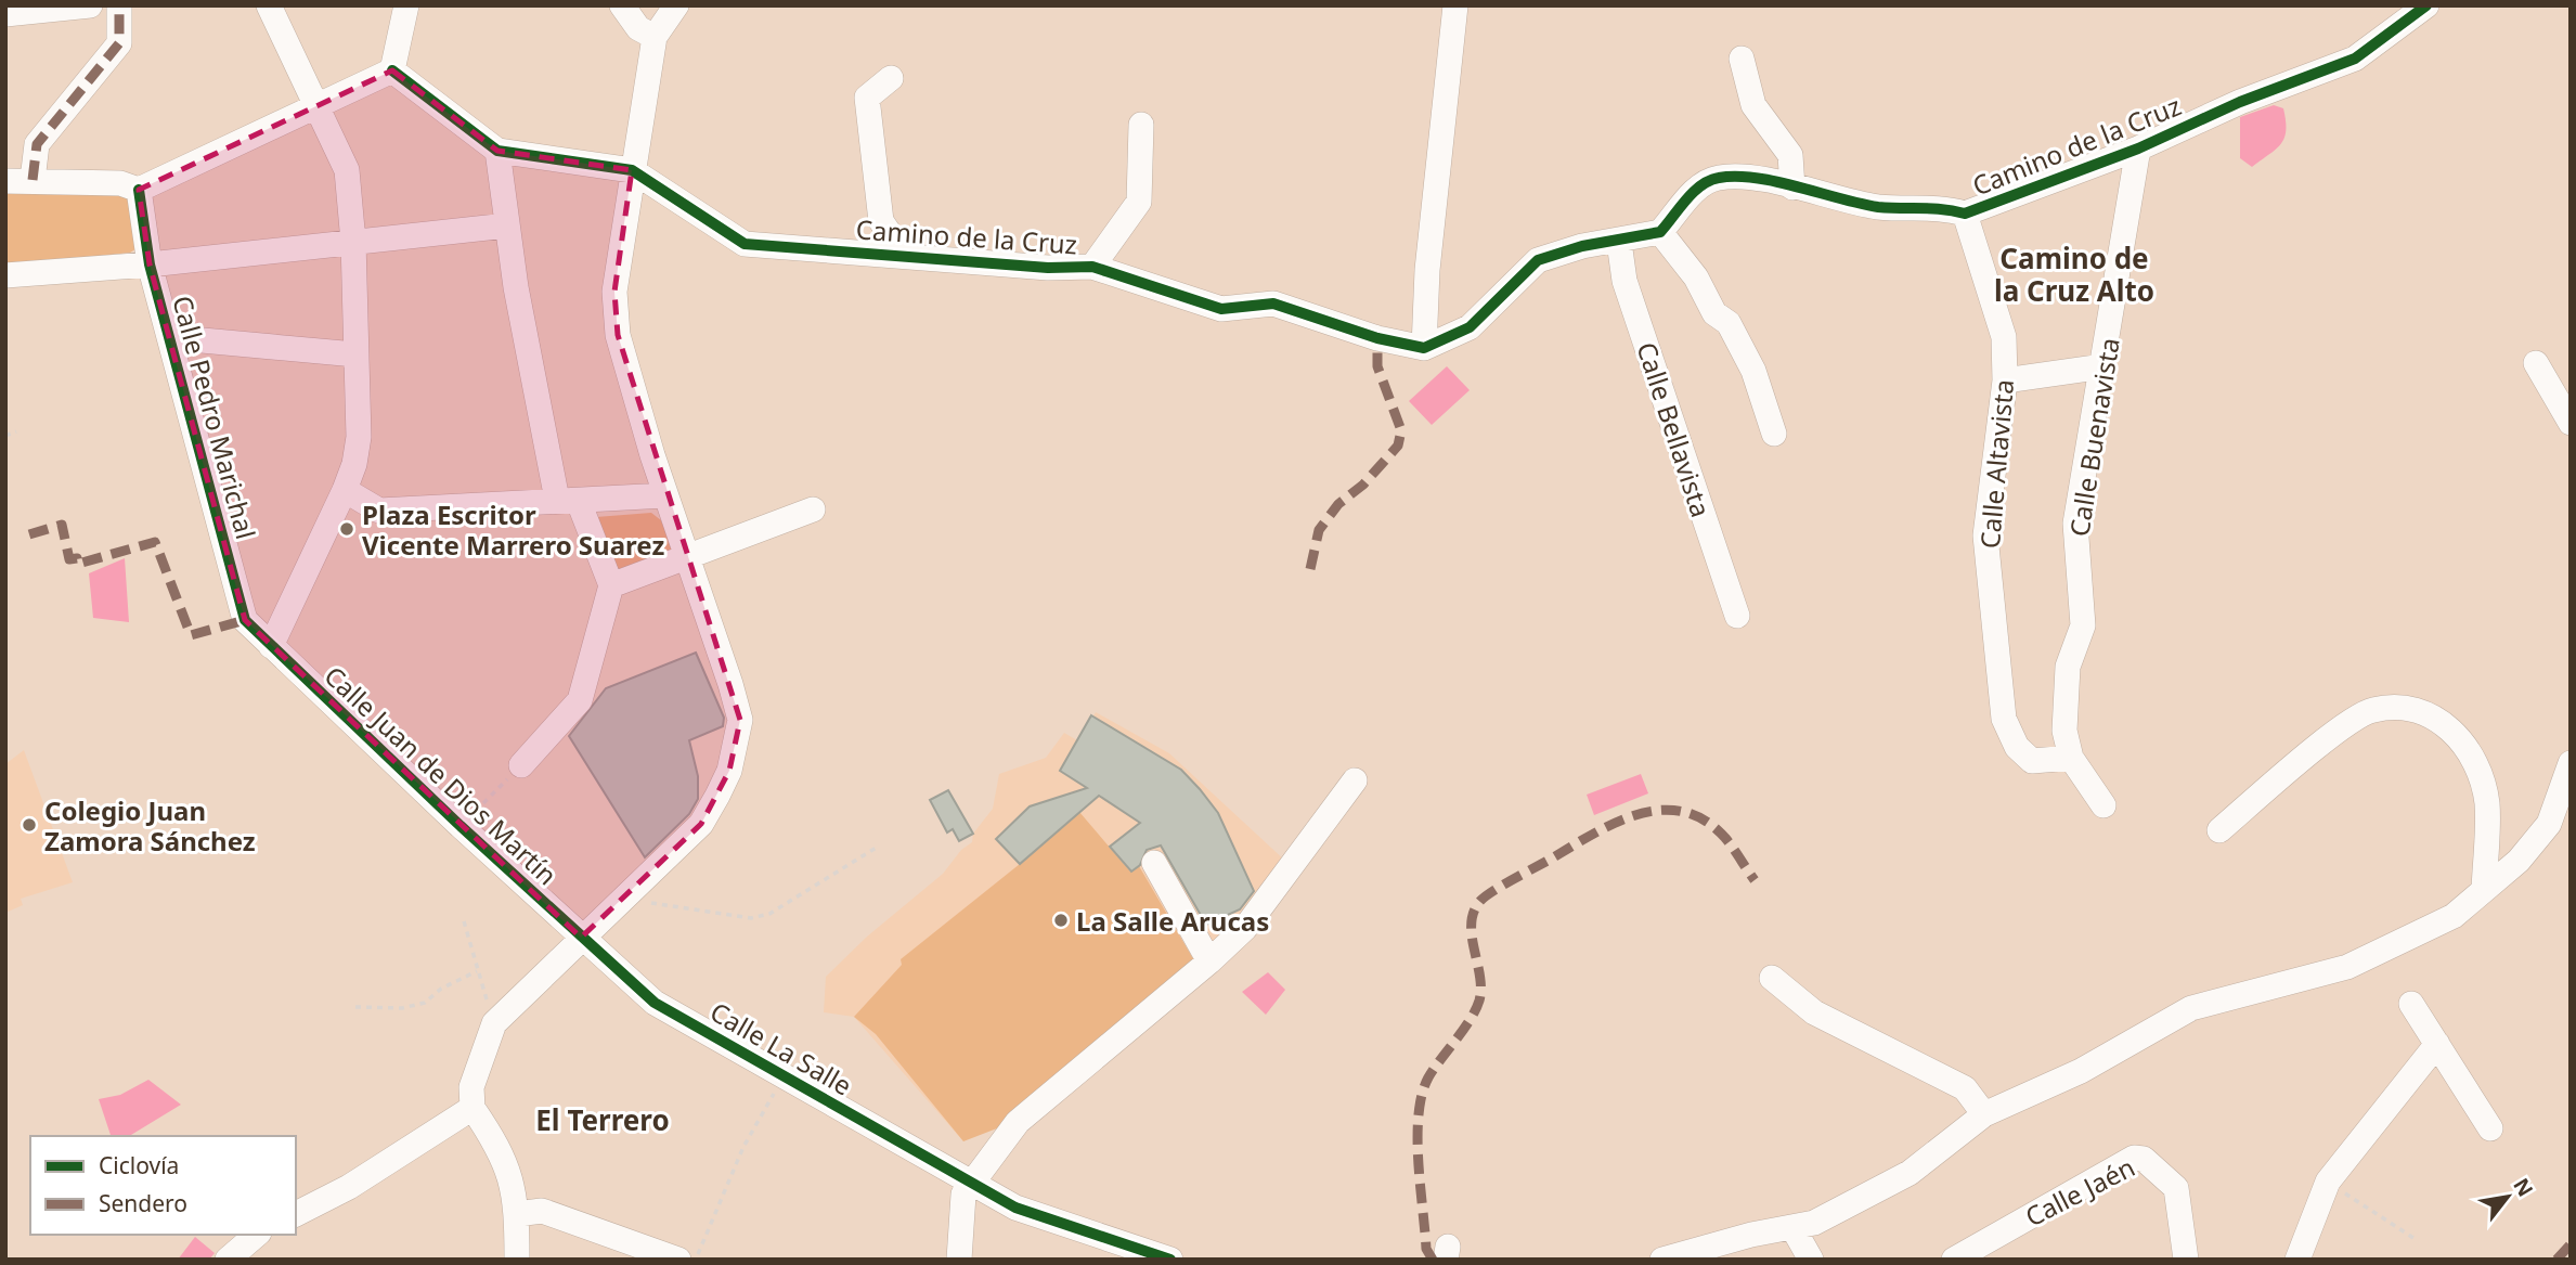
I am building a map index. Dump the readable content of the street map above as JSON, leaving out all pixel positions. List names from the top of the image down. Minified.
{"streets":{"street":["Camino de la Cruz","Calle Pedro Marichal","Calle Bellavista","Calle Buenavista","Calle Altavista","Calle Juan de Dios Martín","Calle La Salle","Calle Jaén"]},"crossings":[["Camino de la Cruz","Calle Buenavista"],["Camino de la Cruz","Calle Altavista"],["Calle Pedro Marichal","Calle Juan de Dios Martín"],["Calle Buenavista","Calle Altavista"],["Calle Juan de Dios Martín","Calle La Salle"]],"districts":["Camino de la Cruz Alto","El Terrero"],"places":["Plaza Escritor Vicente Marrero Suarez","Colegio Juan Zamora Sánchez","La Salle Arucas"],"legend":["Ciclovía","Sendero"],"north":"top right"}
